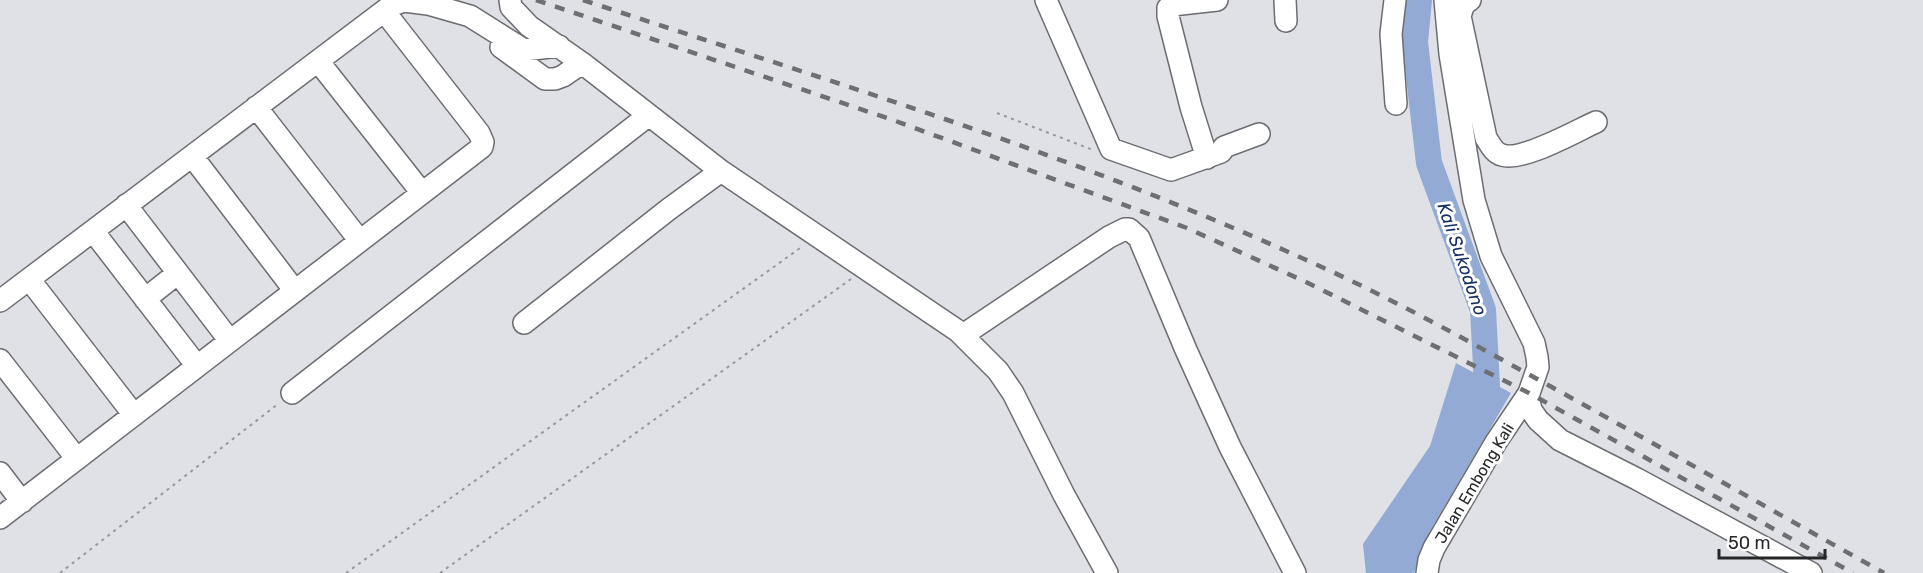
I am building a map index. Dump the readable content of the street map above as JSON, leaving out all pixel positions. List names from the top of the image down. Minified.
{"streets":{"street":["Jalan Embong Kali"]},"water":["Kali Sukodono"],"scale_bar":"50 m"}
